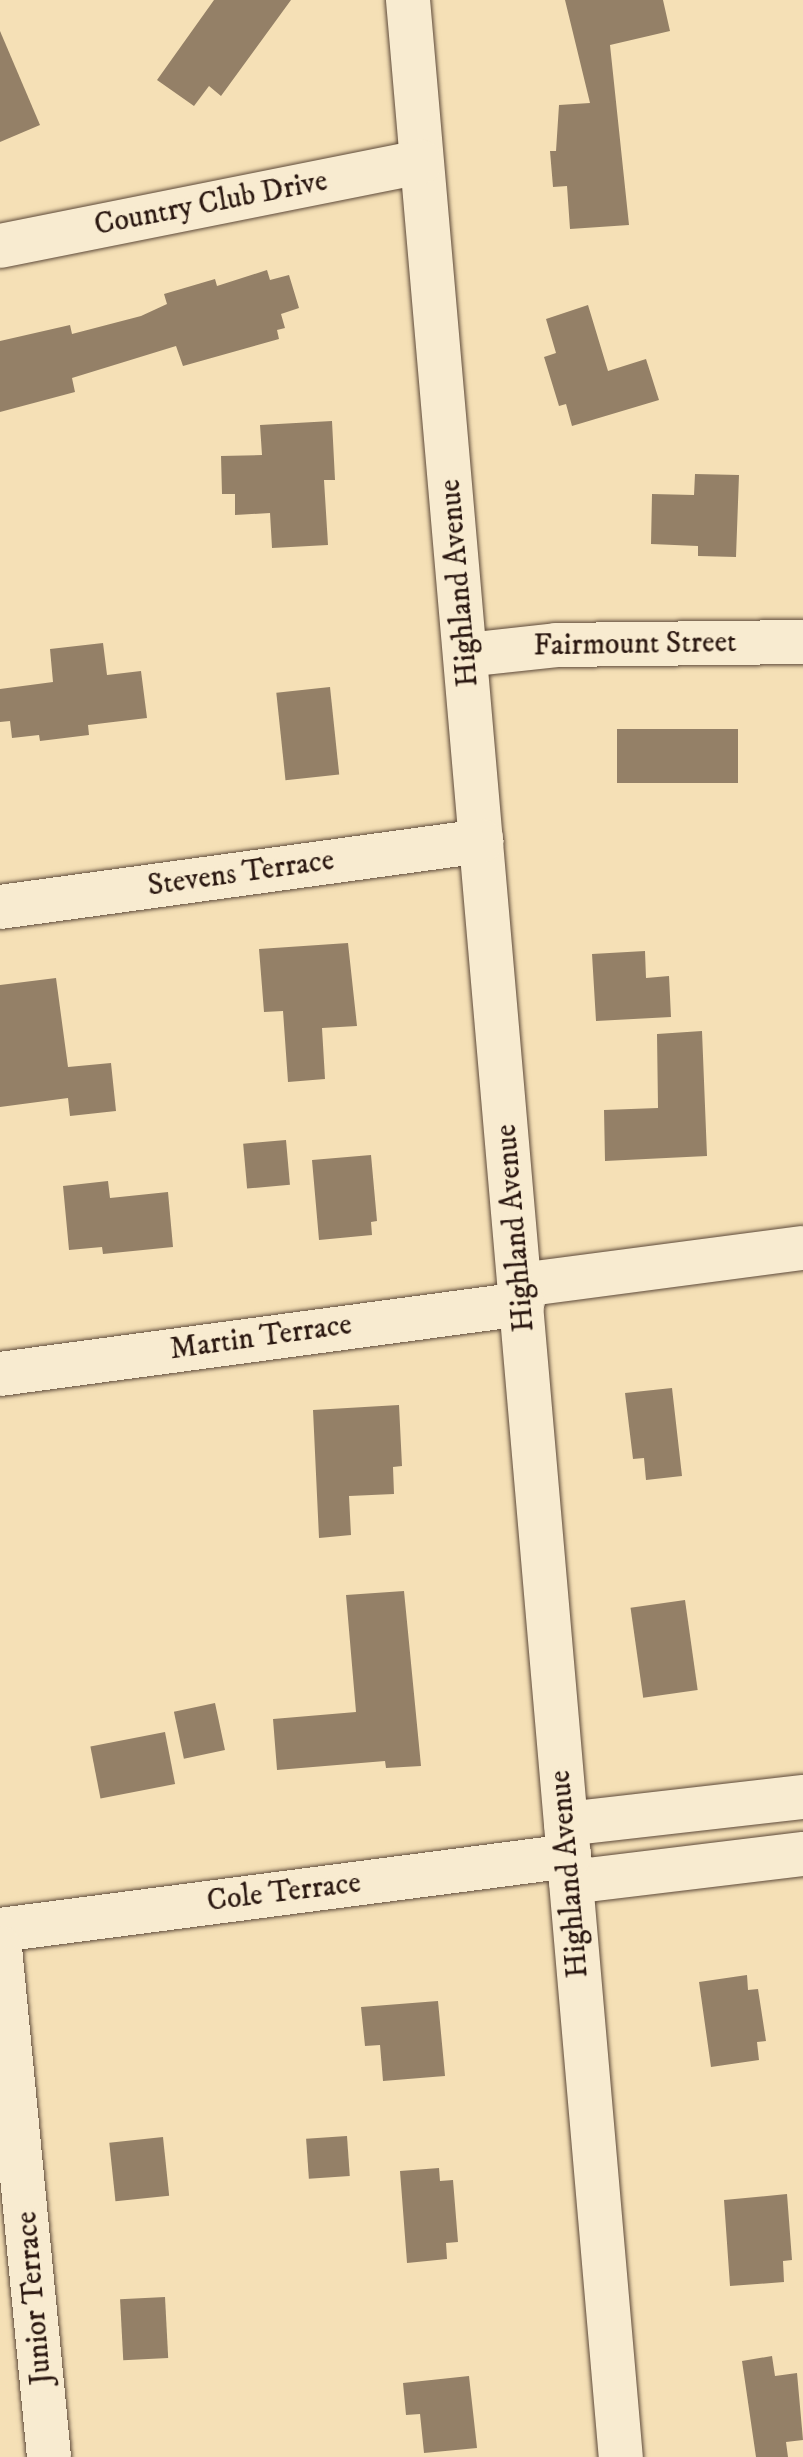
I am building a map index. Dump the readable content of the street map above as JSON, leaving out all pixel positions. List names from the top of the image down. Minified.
{"streets":{"street":["Country Club Drive","Highland Avenue","Fairmount Street","Stevens Terrace","Martin Terrace","Cole Terrace","Junior Terrace"]},"crossings":[["Country Club Drive","Highland Avenue"],["Highland Avenue","Fairmount Street"],["Highland Avenue","Stevens Terrace"],["Highland Avenue","Martin Terrace"],["Highland Avenue","Cole Terrace"]]}
